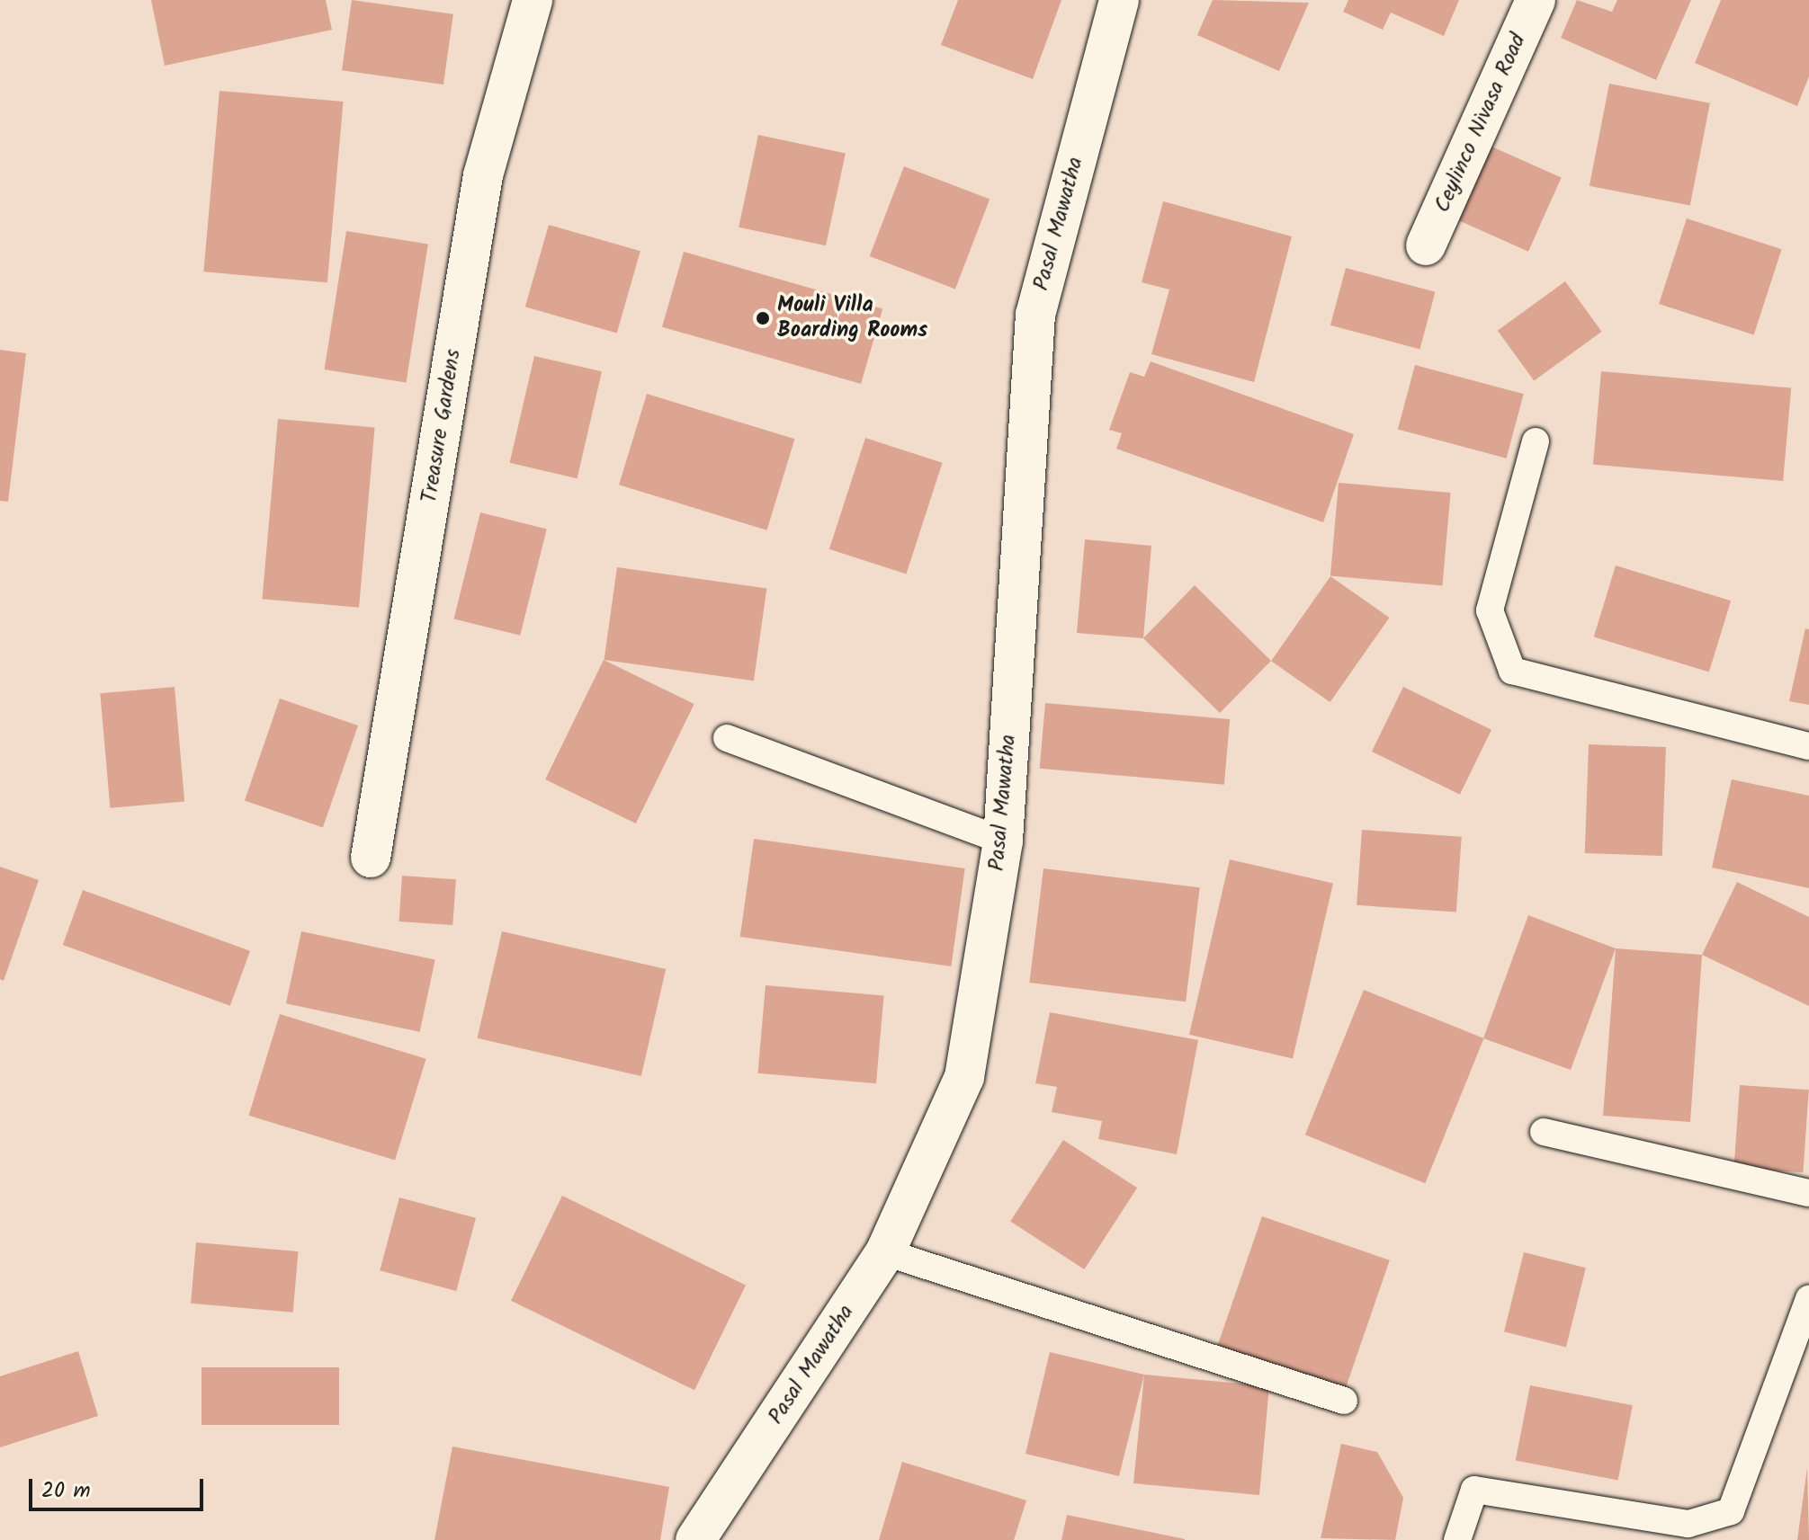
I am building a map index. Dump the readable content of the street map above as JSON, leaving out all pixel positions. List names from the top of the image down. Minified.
{"streets":{"street":["Ceylinco Nivasa Road","Pasal Mawatha","Treasure Gardens"]},"places":["Mouli Villa Boarding Rooms"],"scale_bar":"20 m"}
